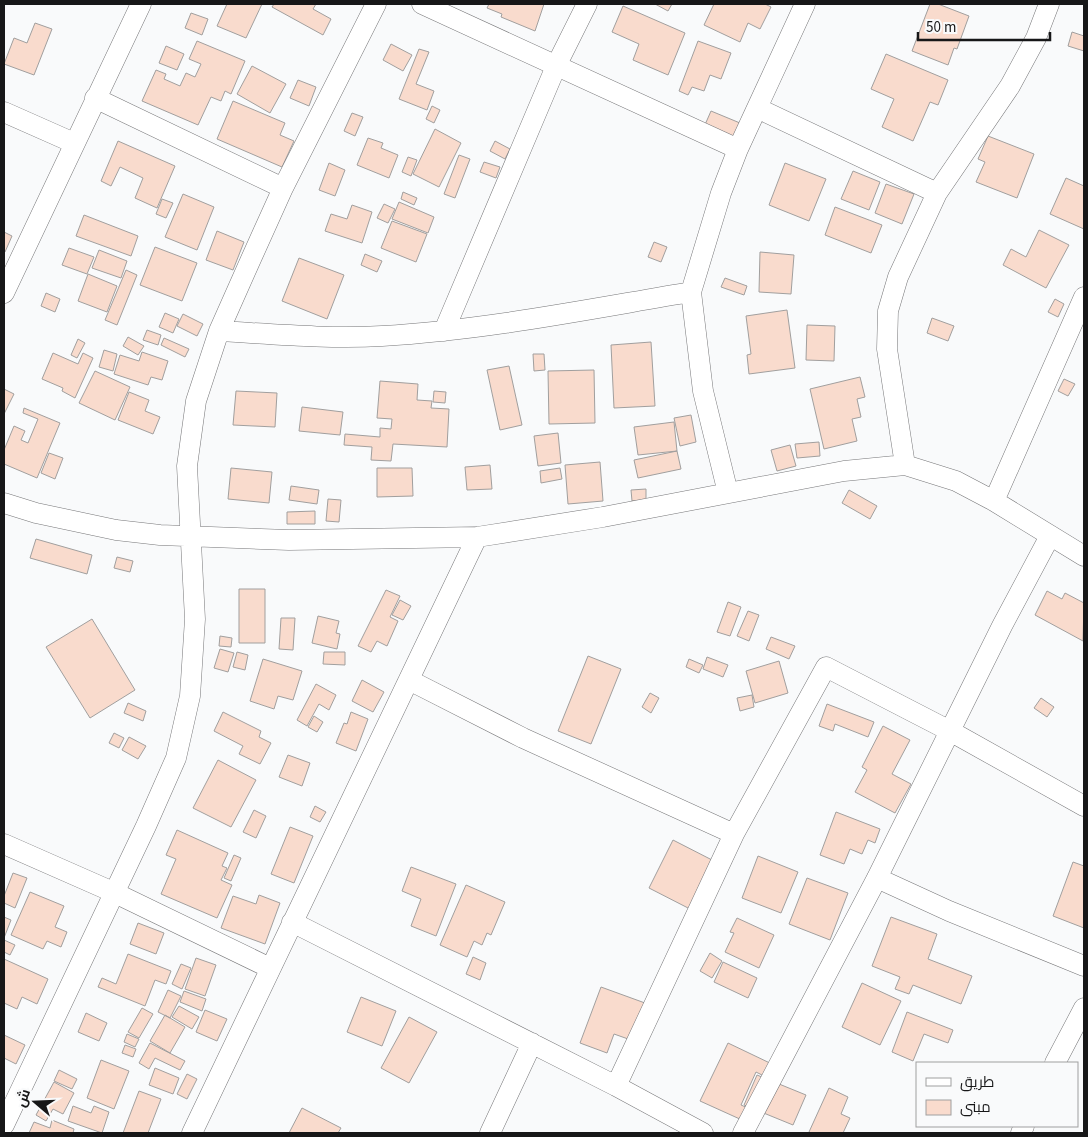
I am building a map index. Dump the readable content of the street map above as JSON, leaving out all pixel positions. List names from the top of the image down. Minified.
{"legend":["طريق","مبنى"],"scale_bar":"50 m","north":"left"}
